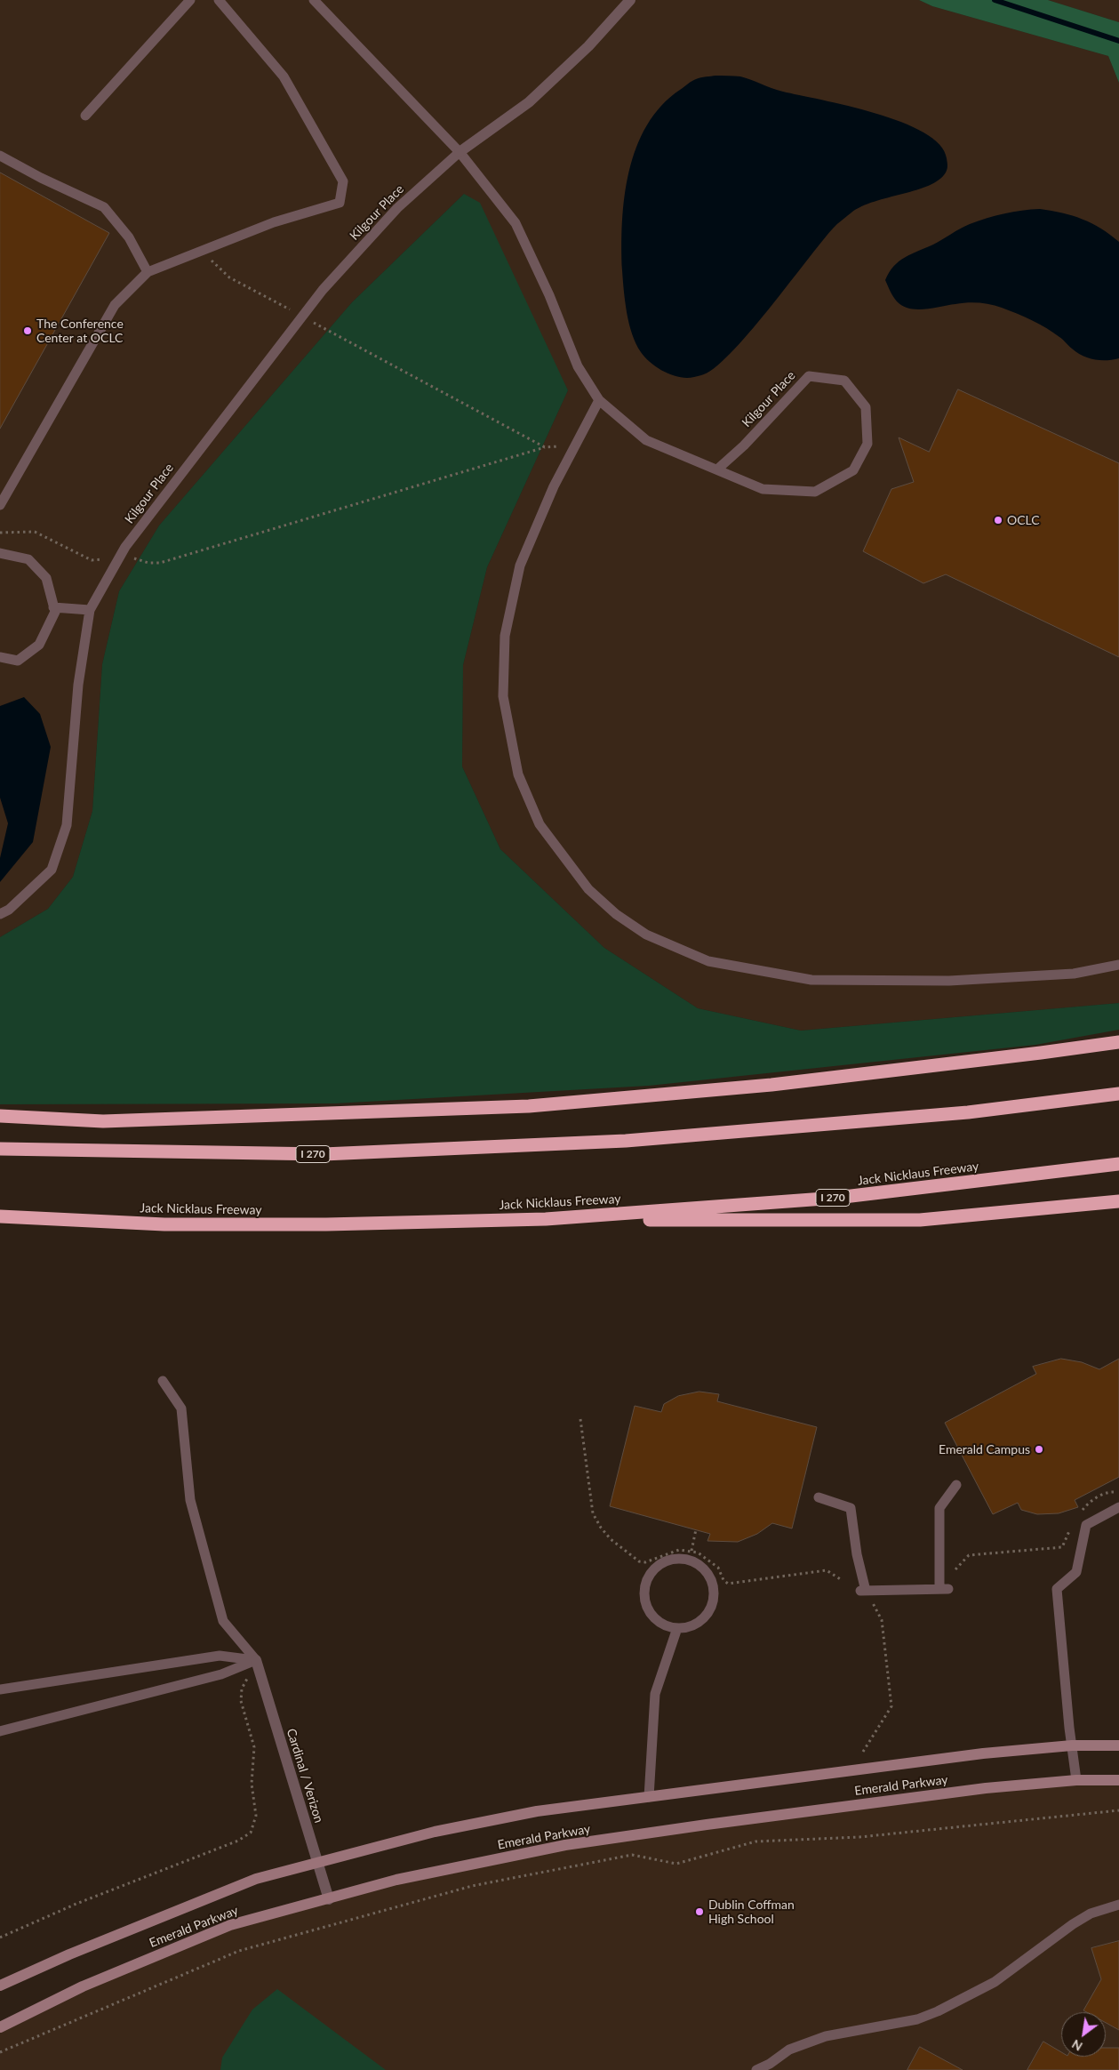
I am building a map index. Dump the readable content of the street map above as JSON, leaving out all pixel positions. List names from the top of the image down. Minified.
{"streets":{"highway":["I 270","Jack Nicklaus Freeway"],"main road":["Emerald Parkway"],"street":["Kilgour Place","Cardinal / Verizon"]},"crossings":[["Cardinal / Verizon","Emerald Parkway"]],"places":["The Conference Center at OCLC","OCLC","Emerald Campus","Dublin Coffman High School"],"north":"bottom left"}
